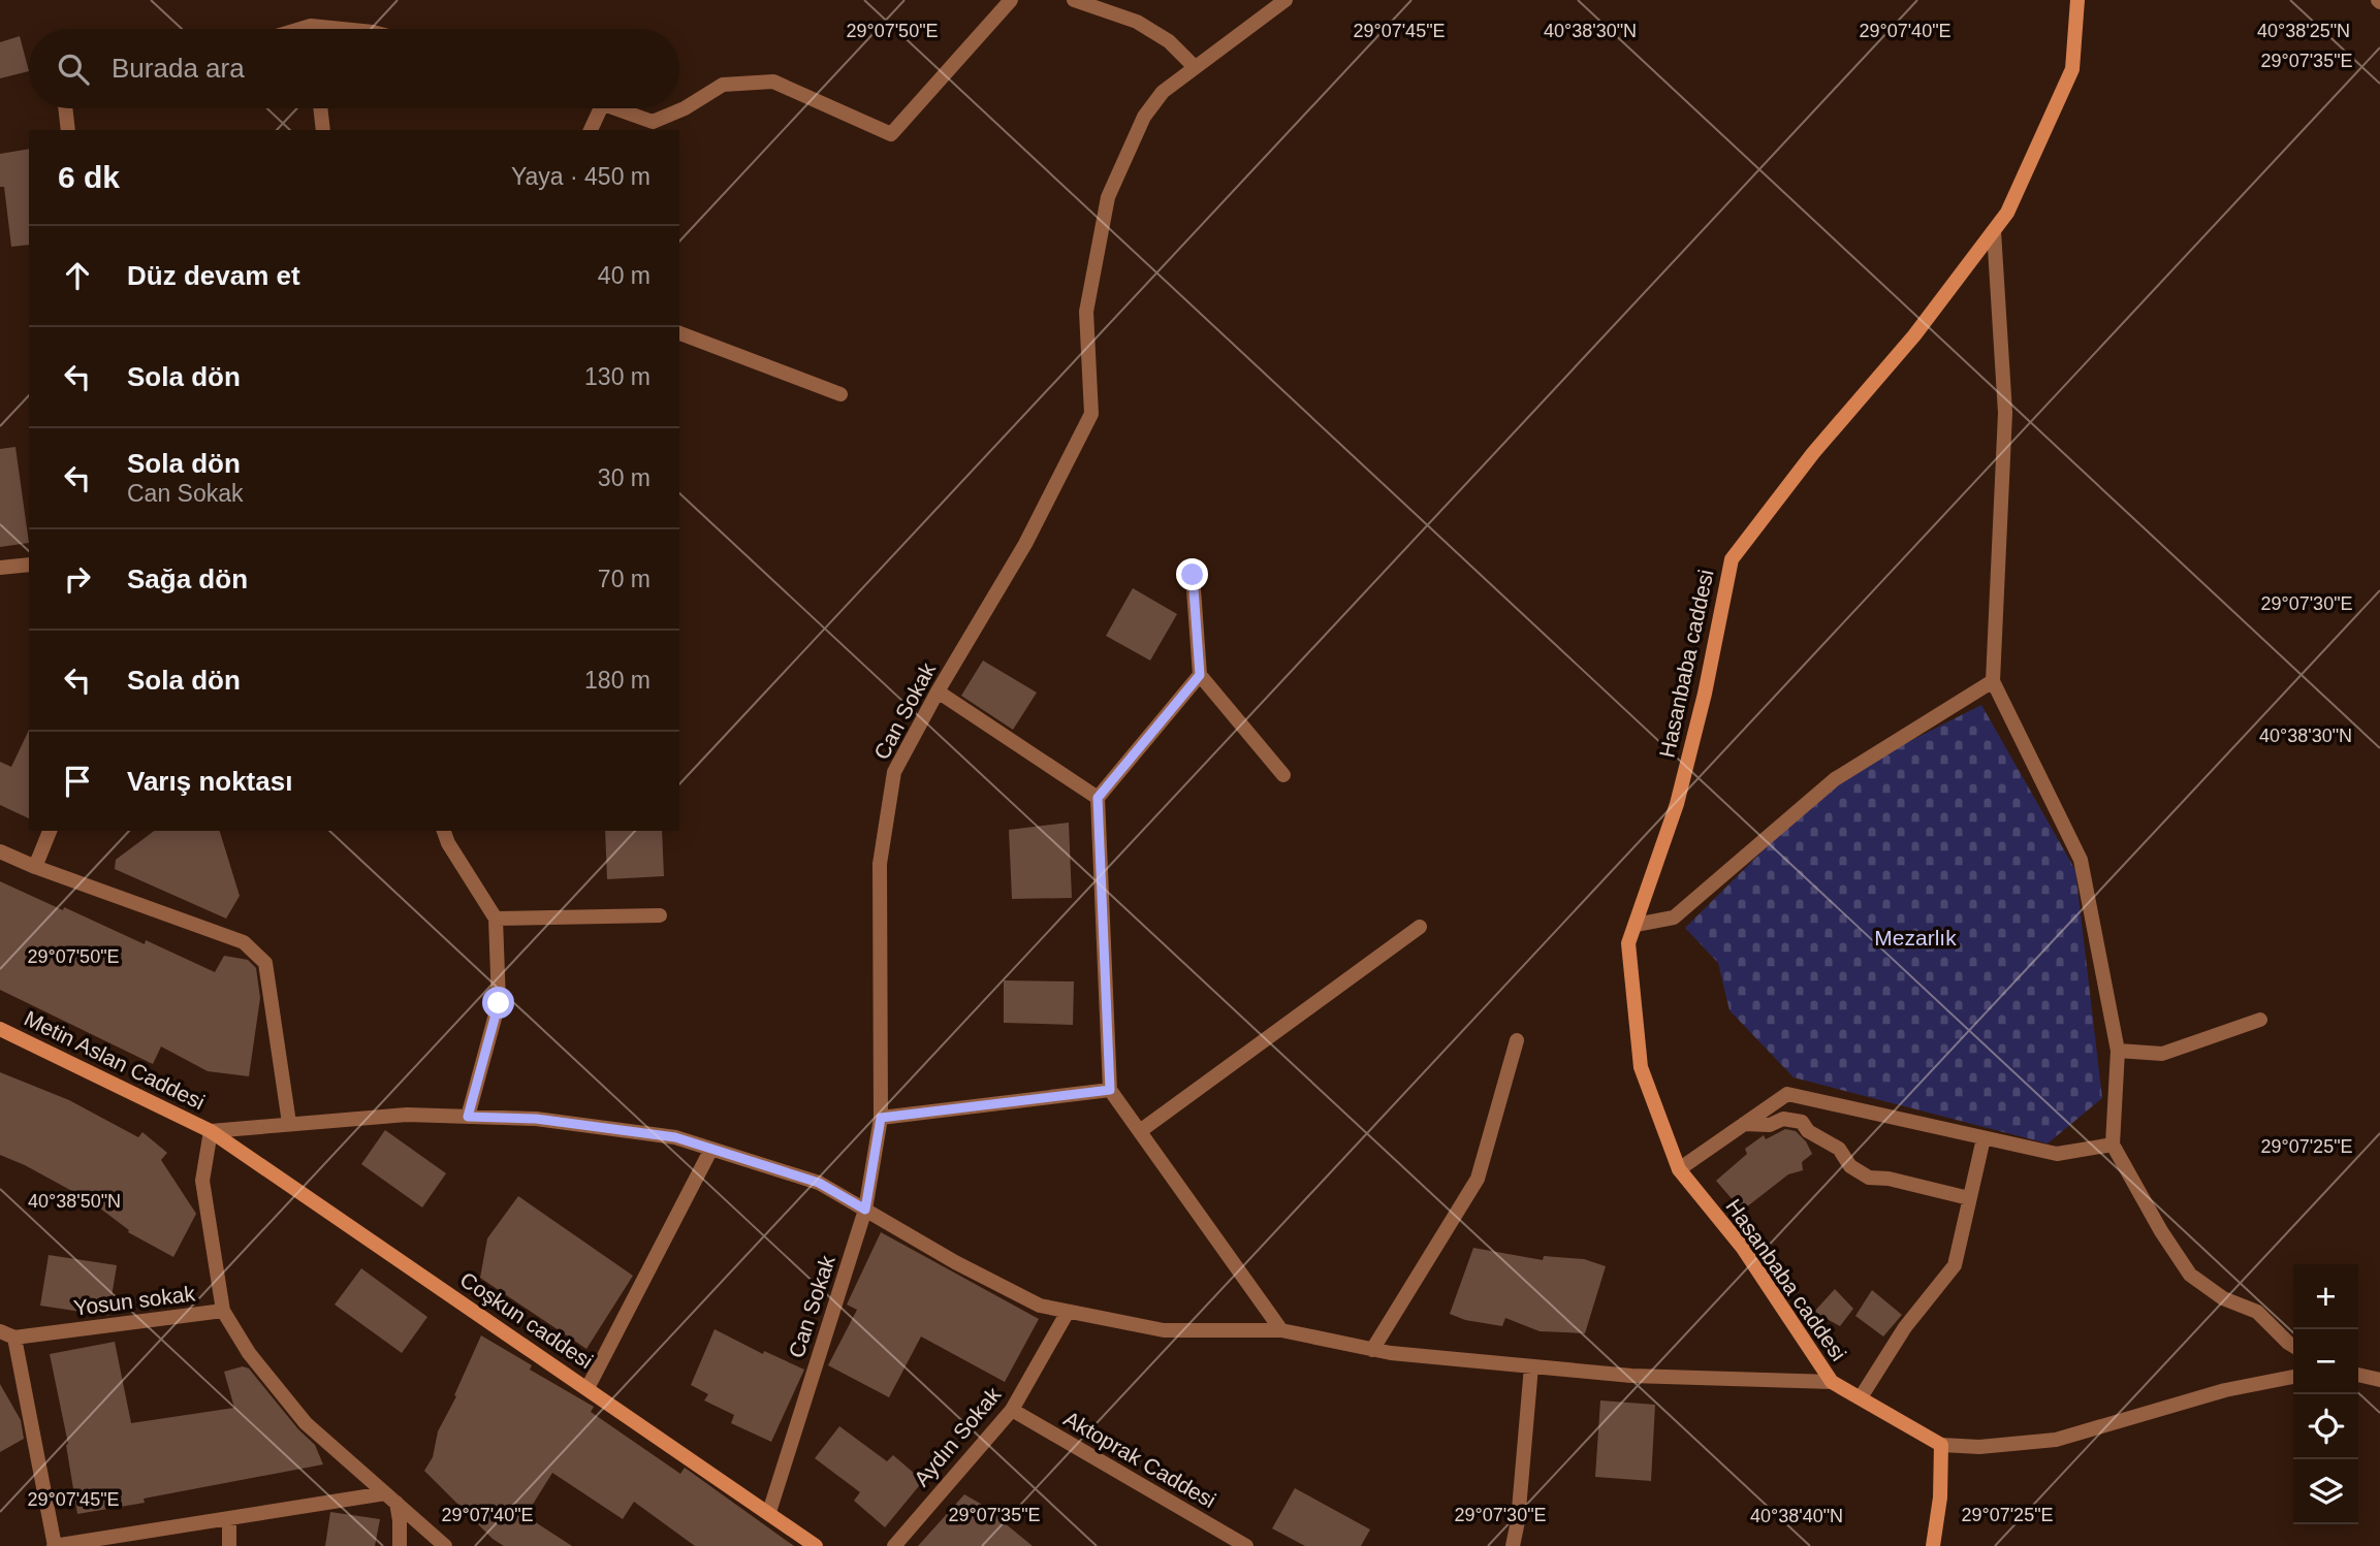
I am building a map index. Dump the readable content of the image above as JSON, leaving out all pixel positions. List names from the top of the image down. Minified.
{"streets":{"street":["Hasanbaba caddesi","Can Sokak","Metin Aslan Caddesi","Yosun sokak","Coşkun caddesi","Aydın Sokak","Aktoprak Caddesi"]},"crossings":[["Can Sokak","Coşkun caddesi"],["Metin Aslan Caddesi","Yosun sokak"],["Metin Aslan Caddesi","Coşkun caddesi"],["Yosun sokak","Coşkun caddesi"],["Aydın Sokak","Aktoprak Caddesi"]],"parks":["Mezarlık"],"page":{"search":"Burada ara","heading":["6 dk","Yaya · 450 m"],"list":[["Düz devam et","40 m"],["Sola dön","130 m"],["Sola dön","Can Sokak","30 m"],["Sağa dön","70 m"],["Sola dön","180 m"],"Varış noktası"],"map_buttons":["+","−"]},"coordinates":["40°38'25\"N","40°38'30\"N","29°07'50\"E","29°07'45\"E","29°07'40\"E","29°07'35\"E","29°07'30\"E","29°07'25\"E","40°38'50\"N","40°38'40\"N"]}
